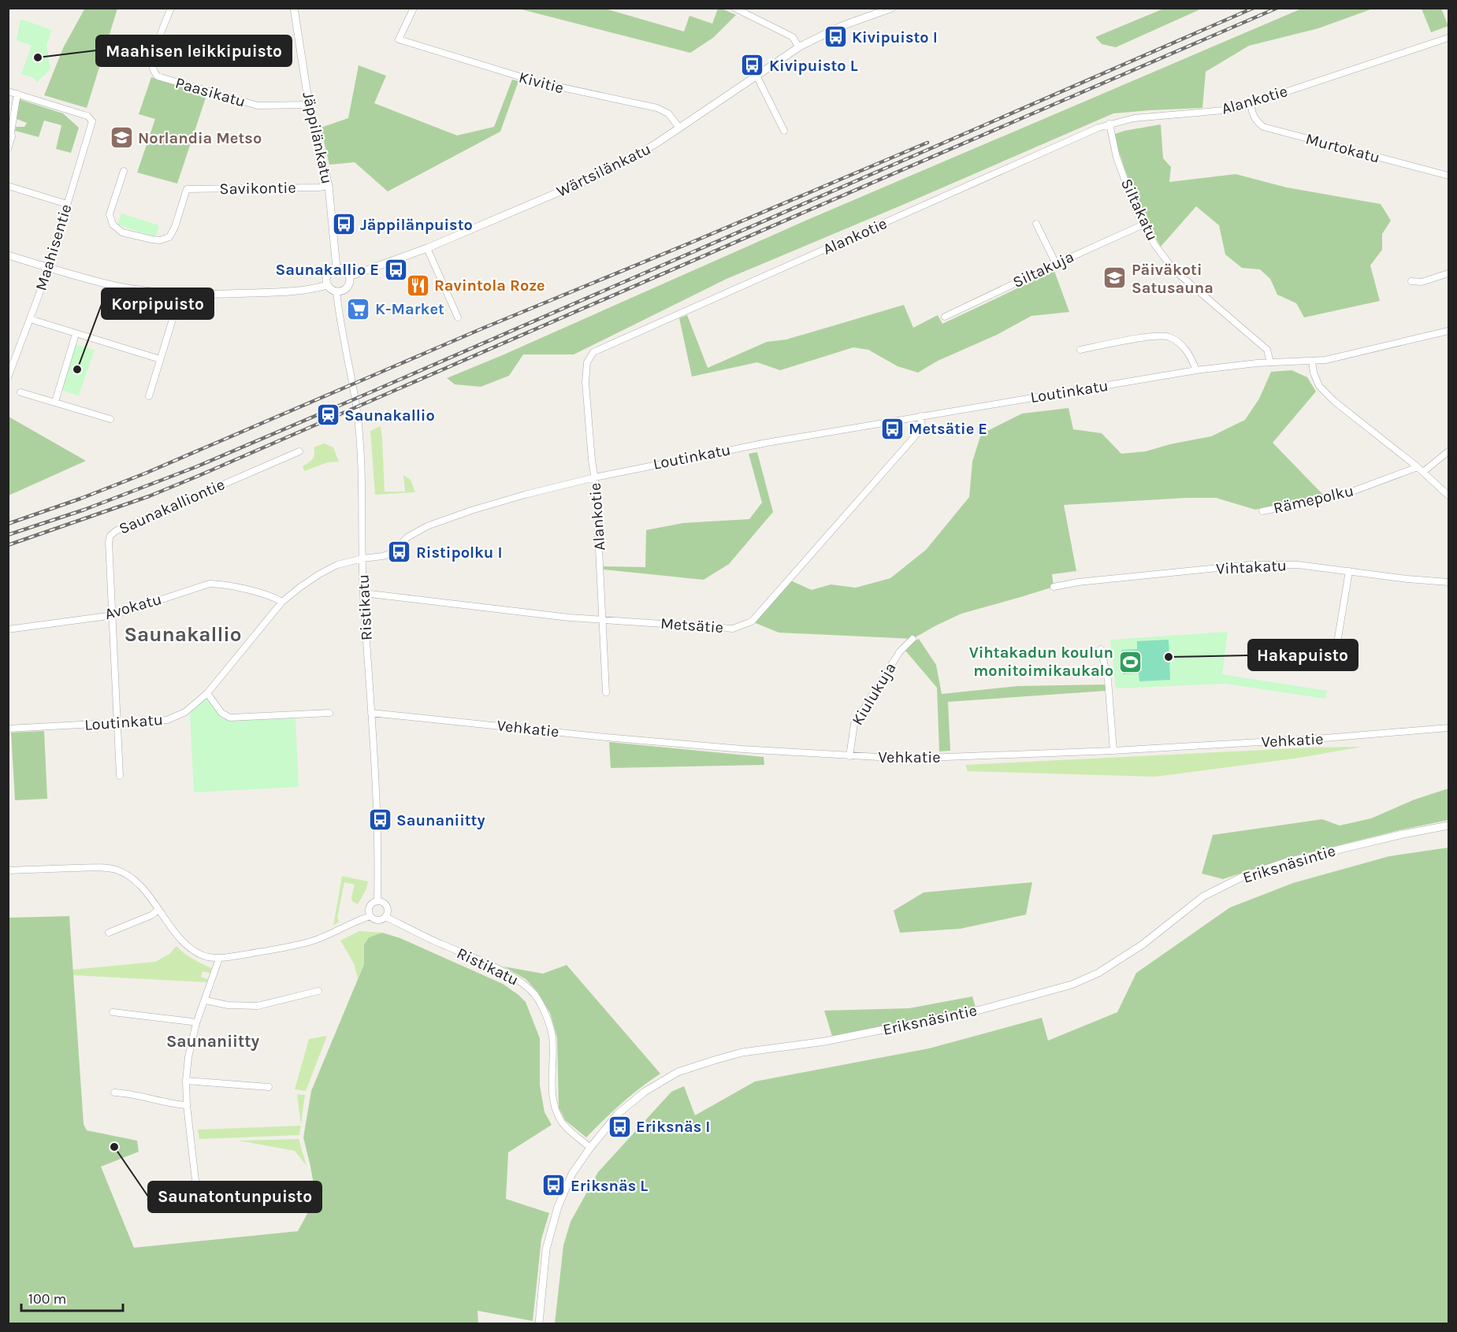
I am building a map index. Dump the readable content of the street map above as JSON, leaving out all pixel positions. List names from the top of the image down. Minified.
{"streets":{"street":["Kivitie","Paasikatu","Alankotie","Jäppilänkatu","Murtokatu","Wärtsilänkatu","Savikontie","Siltakatu","Maahisentie","Siltakuja","Loutinkatu","Rämepolku","Saunakalliontie","Vihtakatu","Avokatu","Ristikatu","Metsätie","Kiulukuja","Vehkatie","Eriksnäsintie"]},"crossings":[["Kivitie","Wärtsilänkatu"],["Paasikatu","Jäppilänkatu"],["Alankotie","Murtokatu"],["Alankotie","Siltakatu"],["Alankotie","Loutinkatu"],["Alankotie","Metsätie"],["Jäppilänkatu","Wärtsilänkatu"],["Jäppilänkatu","Savikontie"],["Jäppilänkatu","Ristikatu"],["Wärtsilänkatu","Ristikatu"],["Siltakatu","Siltakuja"],["Siltakatu","Loutinkatu"],["Loutinkatu","Saunakalliontie"],["Loutinkatu","Avokatu"],["Loutinkatu","Ristikatu"],["Loutinkatu","Metsätie"],["Saunakalliontie","Avokatu"],["Ristikatu","Metsätie"],["Ristikatu","Vehkatie"],["Ristikatu","Eriksnäsintie"],["Kiulukuja","Vehkatie"]],"districts":["Saunakallio","Saunaniitty"],"places":{"bus stop":["Kivipuisto I","Kivipuisto L","Jäppilänpuisto","Saunakallio E","Metsätie E","Ristipolku I","Saunaniitty","Eriksnäs I","Eriksnäs L"],"other":["Maahisen leikkipuisto","Korpipuisto","Hakapuisto","Saunatontunpuisto"],"school or university":["Norlandia Metso","Päiväkoti Satusauna"],"restaurant":["Ravintola Roze"],"supermarket":["K-Market"],"station":["Saunakallio"],"sports":["Vihtakadun koulun monitoimikaukalo"]},"scale_bar":"100 m"}
